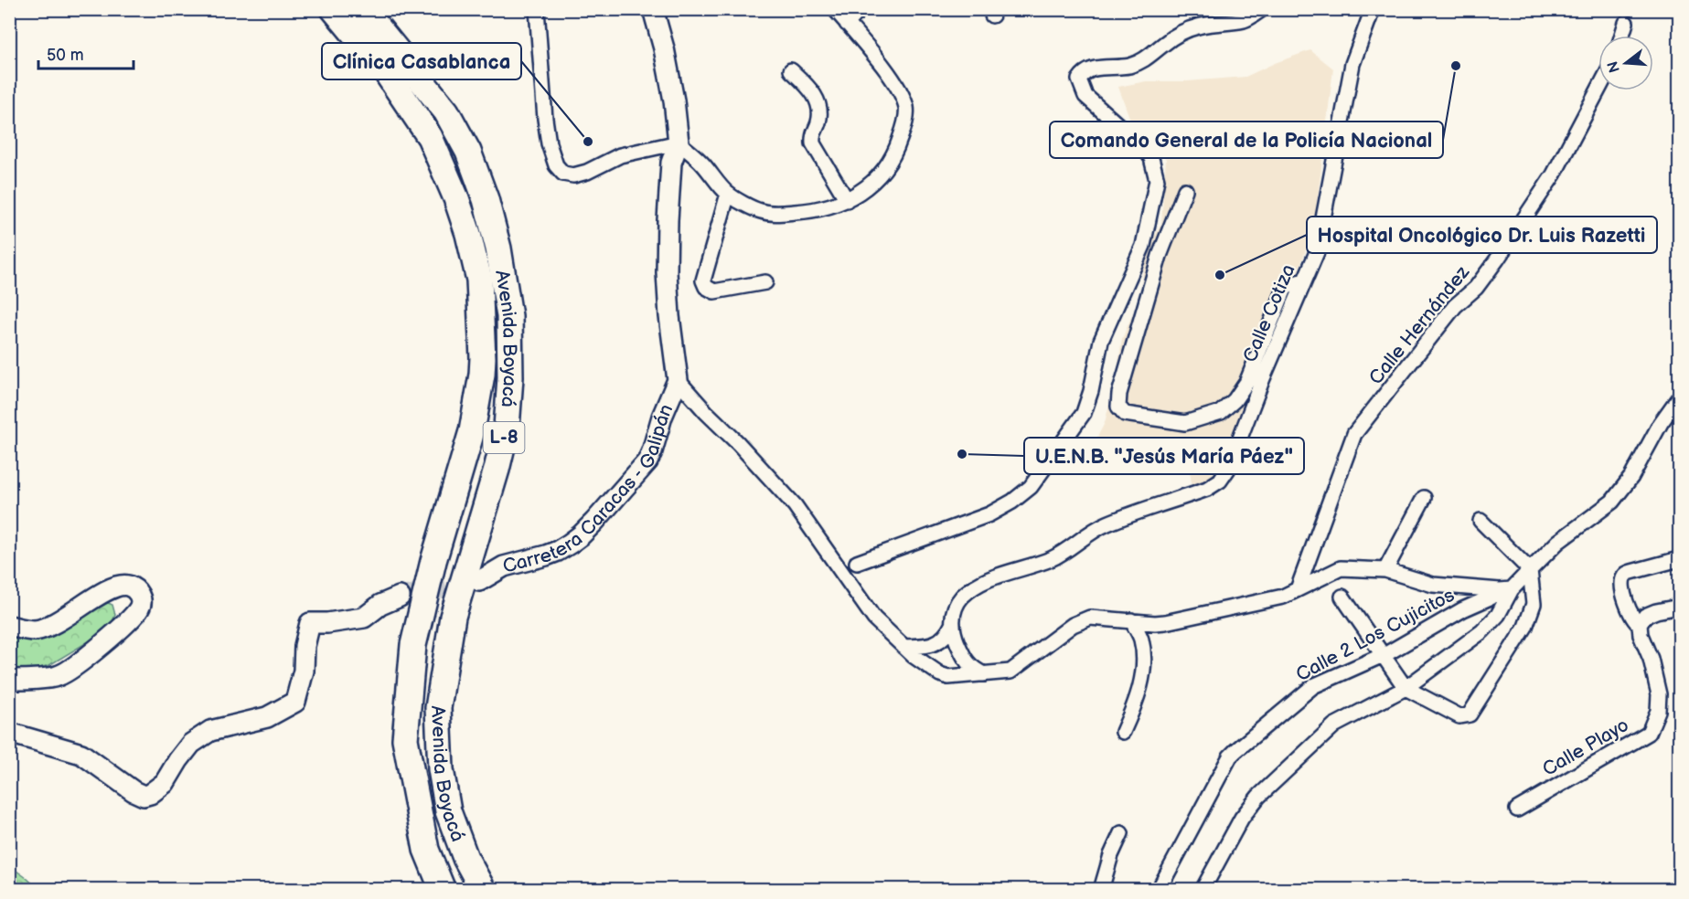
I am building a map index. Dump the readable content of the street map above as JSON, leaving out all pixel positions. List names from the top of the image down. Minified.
{"streets":{"highway":["Avenida Boyacá","L-8"],"main road":["Carretera Caracas - Galipán"],"street":["Calle Cotiza","Calle Hernández","Calle 2 Los Cujicitos","Calle Playo"]},"places":["Comando General de la Policía Nacional","Clínica Casablanca","Hospital Oncológico Dr. Luis Razetti","U.E.N.B. \"Jesús María Páez\""],"scale_bar":"50 m","north":"left"}
